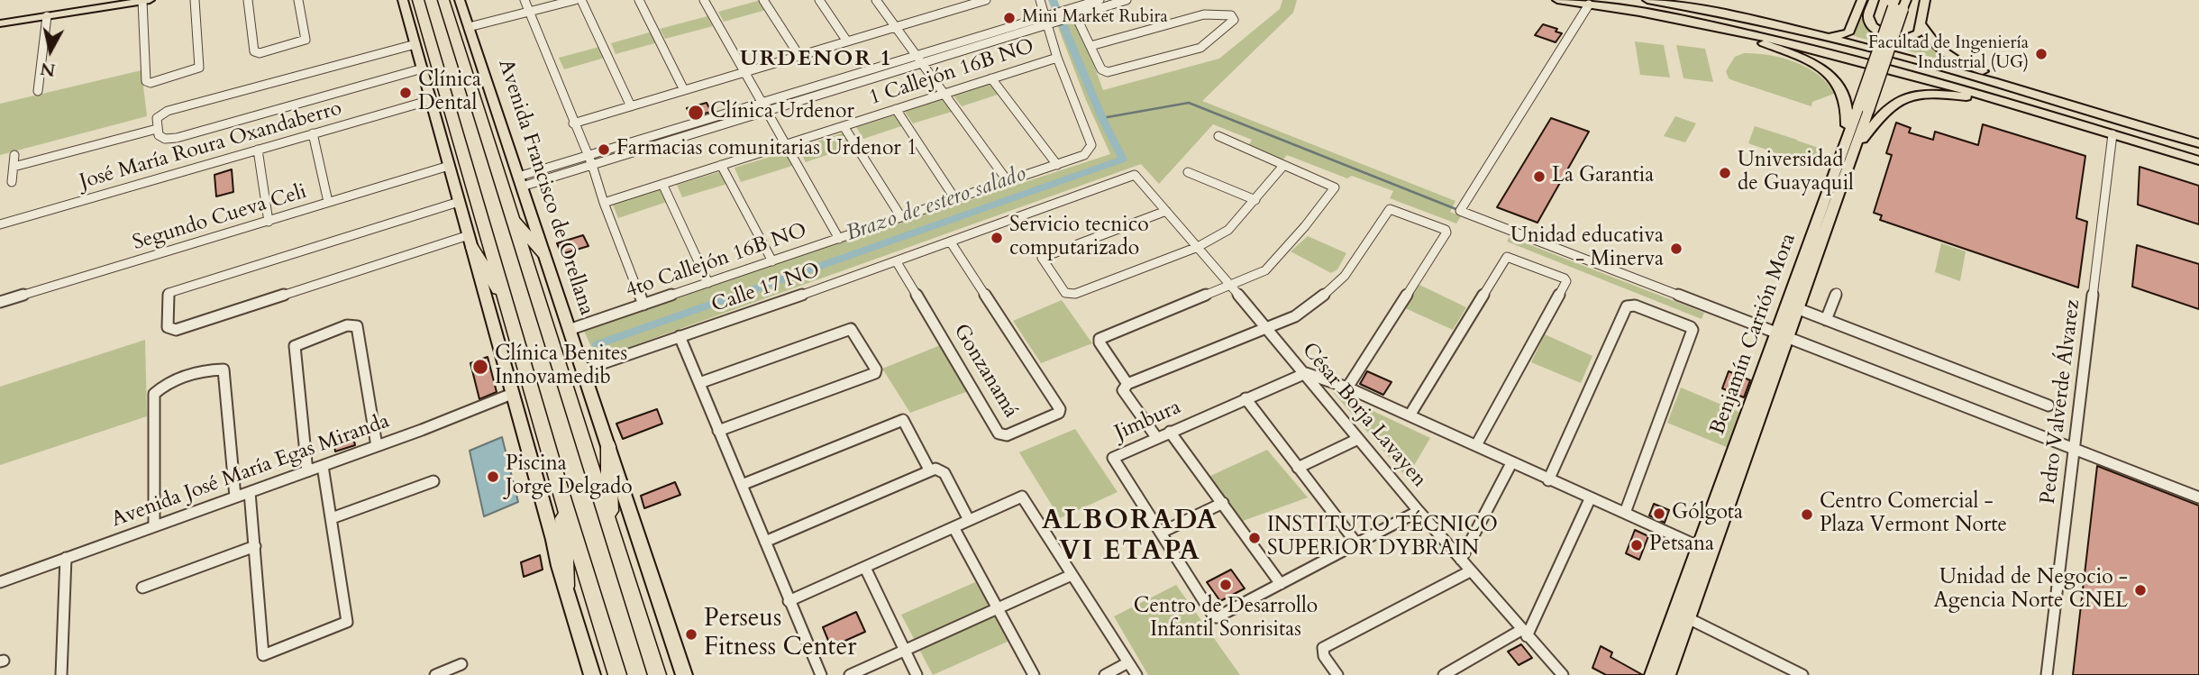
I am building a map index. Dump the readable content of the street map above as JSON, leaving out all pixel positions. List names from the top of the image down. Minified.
{"streets":{"highway":["Avenida Francisco de Orellana"],"main road":["Benjamín Carrión Mora"],"street":["1 Callejón 16B NO","José María Roura Oxandaberro","Segundo Cueva Celi","4to Callejón 16B NO","Calle 17 NO","Gonzanamá","Pedro Valverde Álvarez","César Borja Lavayen","Jimbura","Avenida José María Egas Miranda"]},"crossings":[["1 Callejón 16B NO","4to Callejón 16B NO"],["Avenida Francisco de Orellana","4to Callejón 16B NO"],["Avenida Francisco de Orellana","Calle 17 NO"],["Calle 17 NO","Gonzanamá"],["Calle 17 NO","César Borja Lavayen"],["César Borja Lavayen","Jimbura"]],"districts":["URDENOR 1","ALBORADA VI ETAPA"],"water":["Brazo de estero salado"],"places":["Mini Market Rubira","Facultad de Ingeniería Industrial (UG)","Clínica Dental","Clínica Urdenor","Farmacias comunitarias Urdenor 1","Universidad de Guayaquil","La Garantia","Servicio tecnico computarizado","Unidad educativa - Minerva","Clínica Benites Innovamedib","Piscina Jorge Delgado","Gólgota","Centro Comercial - Plaza Vermont Norte","INSTITUTO TÉCNICO SUPERIOR DYBRAIN","Petsana","Centro de Desarrollo Infantil Sonrisitas","Unidad de Negocio - Agencia Norte CNEL","Perseus Fitness Center"],"north":"bottom"}
